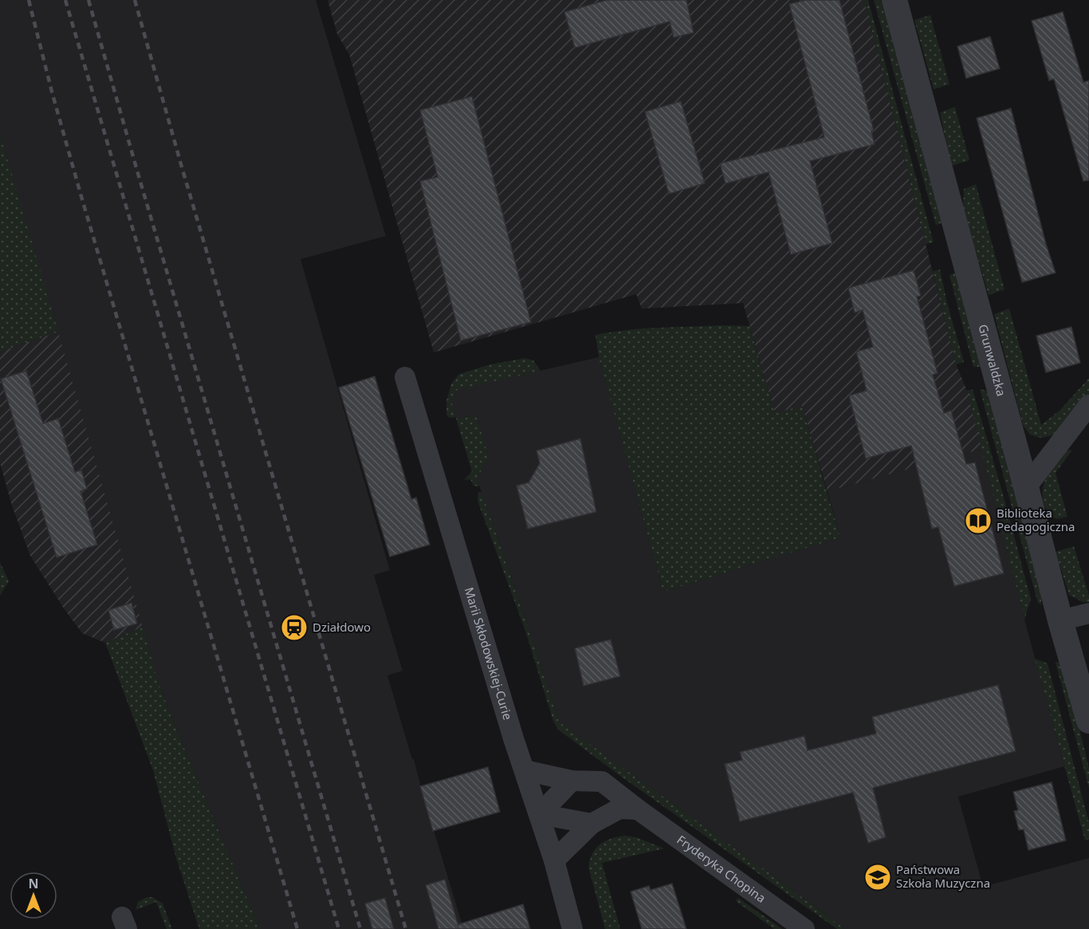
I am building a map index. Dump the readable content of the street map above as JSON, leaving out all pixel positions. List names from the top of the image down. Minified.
{"streets":{"street":["Grunwaldzka","Marii Skłodowskiej-Curie","Fryderyka Chopina"]},"crossings":[["Marii Skłodowskiej-Curie","Fryderyka Chopina"]],"places":{"library":["Biblioteka Pedagogiczna"],"station":["Działdowo"],"school or university":["Państwowa Szkoła Muzyczna"]},"north":"top"}
